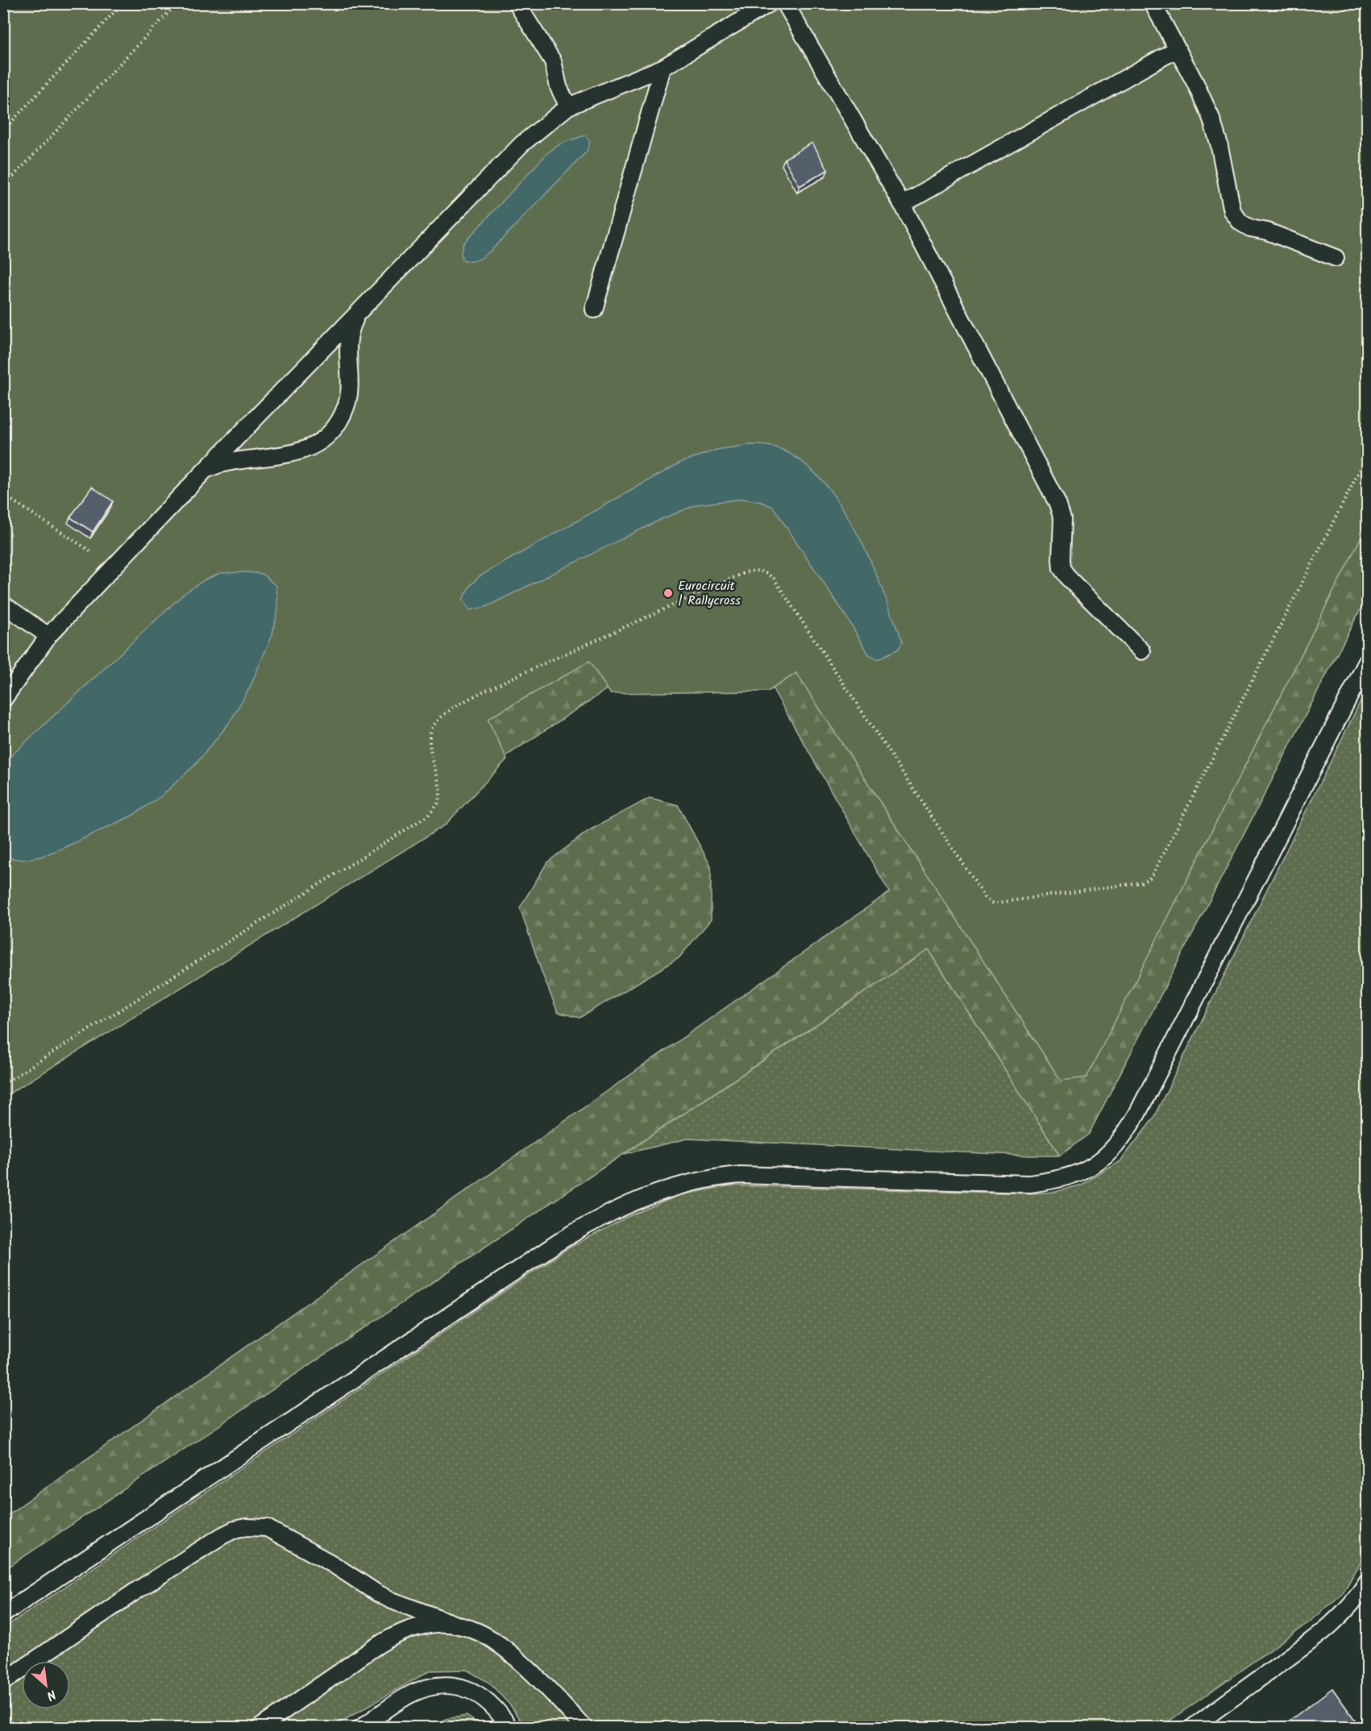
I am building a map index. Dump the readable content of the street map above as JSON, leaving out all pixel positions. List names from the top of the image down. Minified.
{"places":["Eurocircuit | Rallycross"],"north":"bottom right"}
